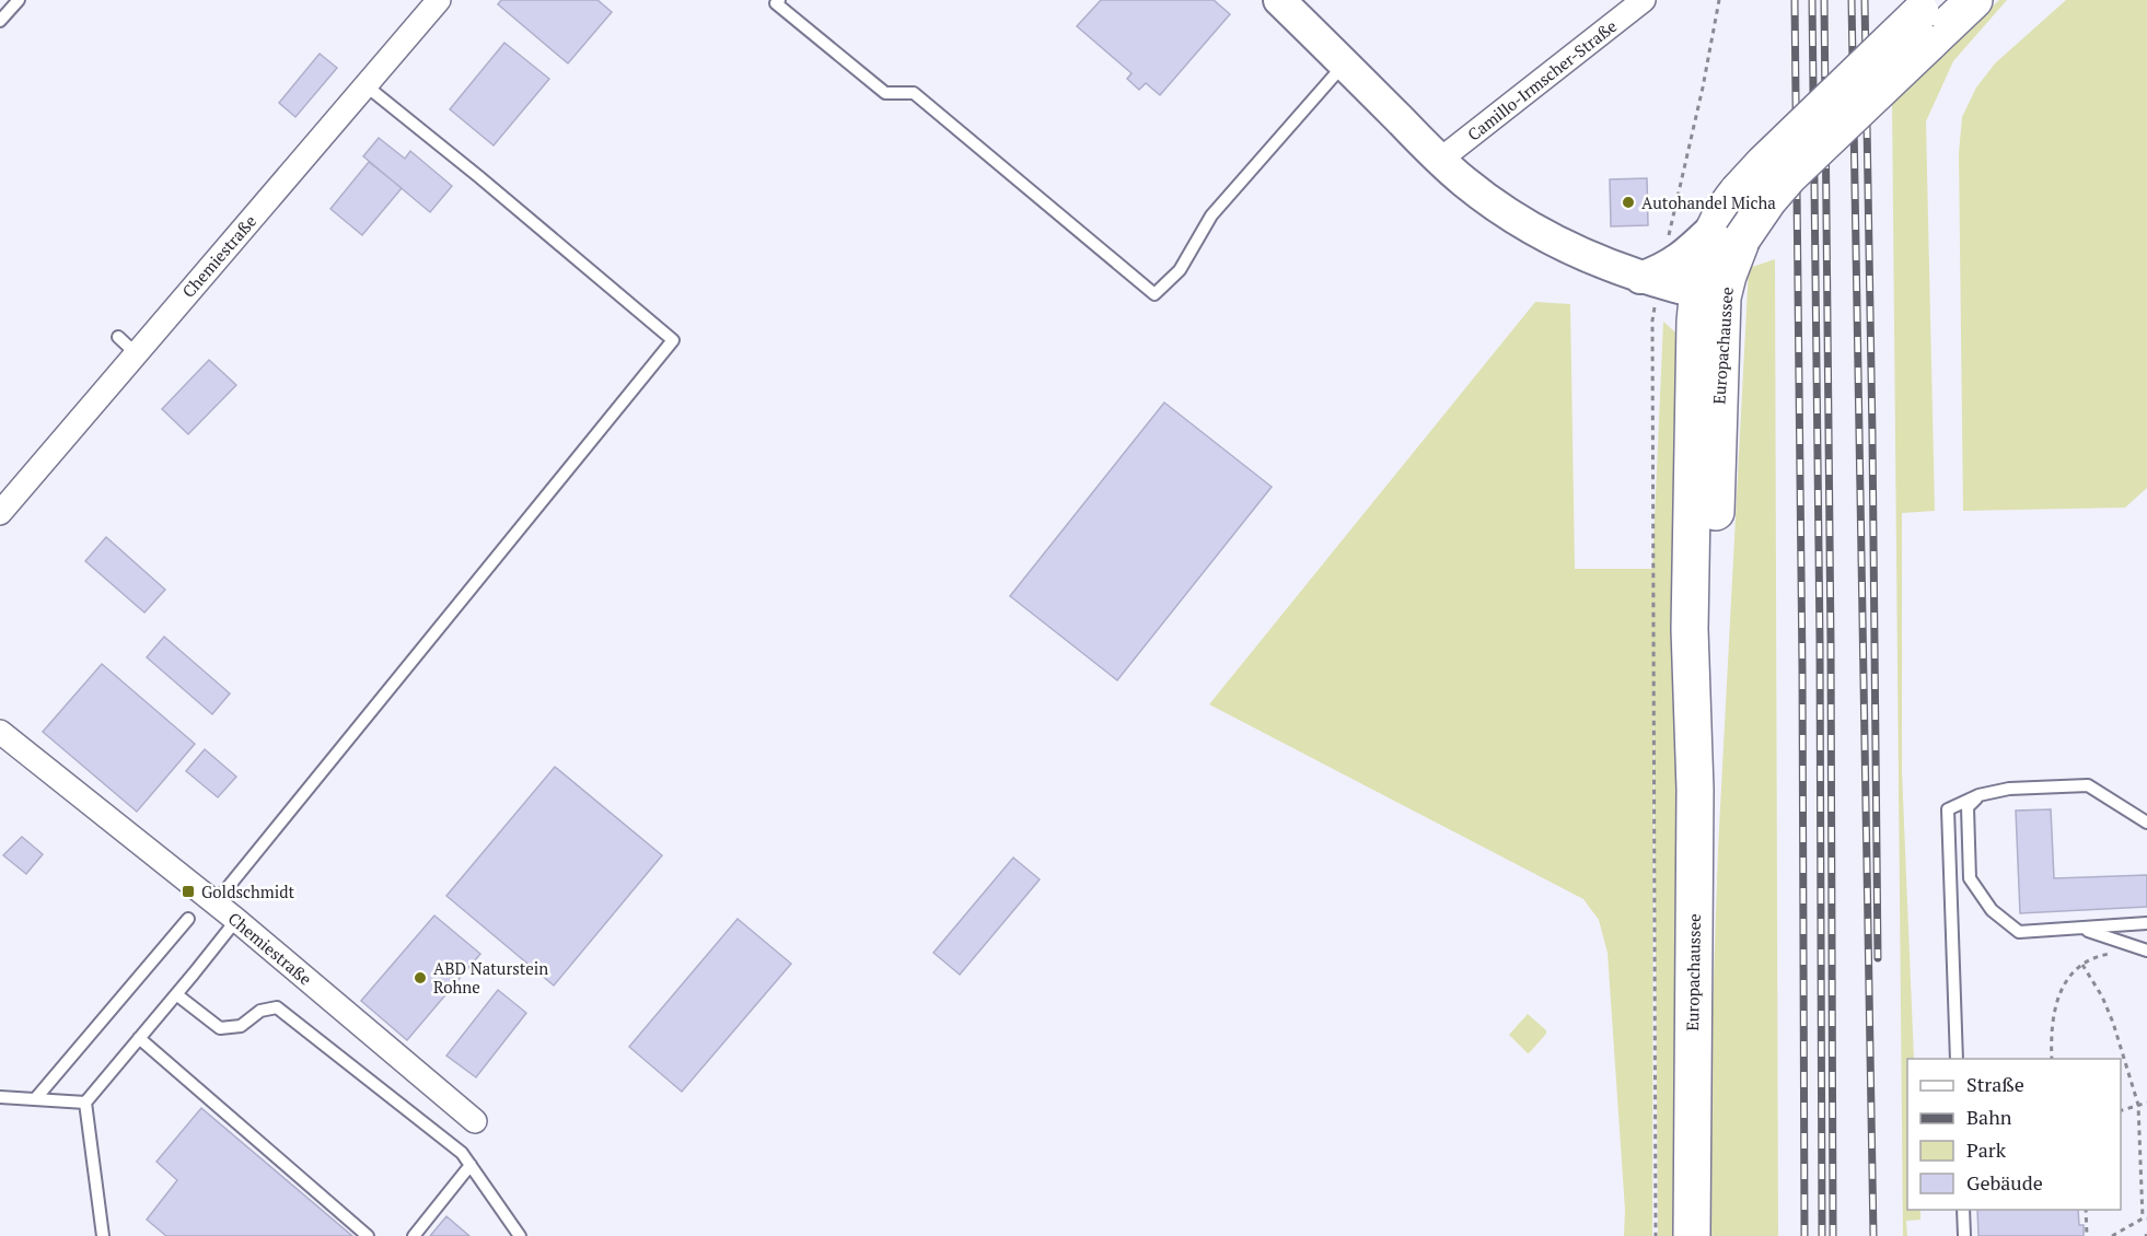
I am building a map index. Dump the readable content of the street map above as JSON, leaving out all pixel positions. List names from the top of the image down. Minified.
{"streets":{"main road":["Europachaussee"],"street":["Camillo-Irmscher-Straße","Chemiestraße"]},"places":{"other":["Autohandel Micha","ABD Naturstein Rohne"],"transit":["Goldschmidt"]},"legend":["Straße","Bahn","Park","Gebäude"]}
